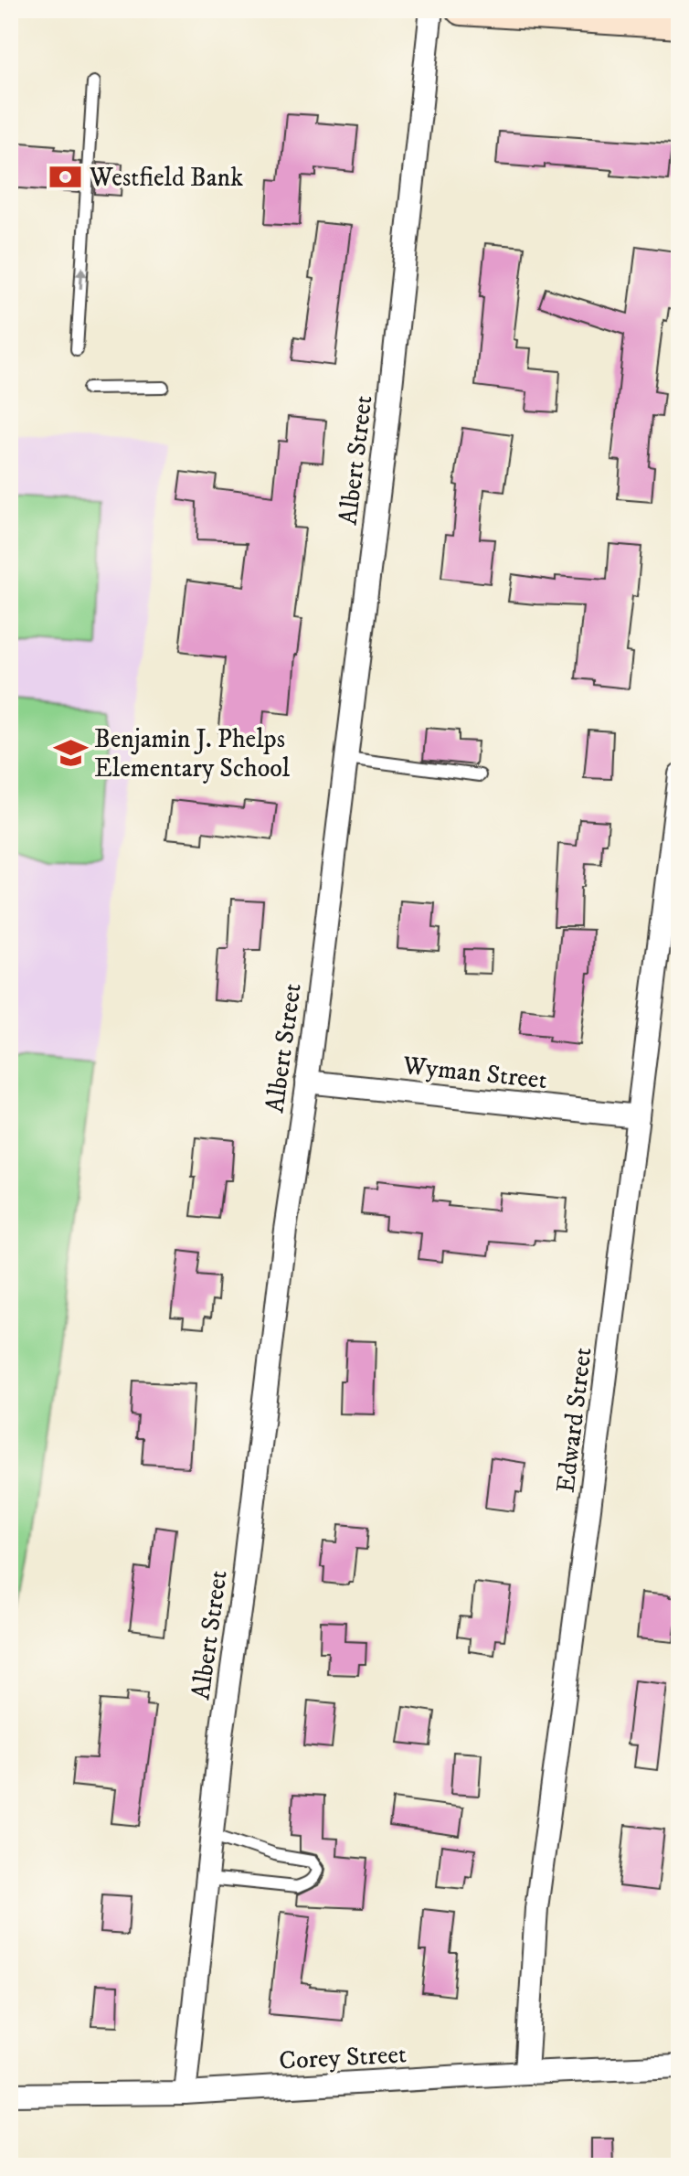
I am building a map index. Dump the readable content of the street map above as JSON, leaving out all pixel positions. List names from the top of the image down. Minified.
{"streets":{"street":["Albert Street","Wyman Street","Edward Street","Corey Street"]},"crossings":[["Albert Street","Wyman Street"],["Albert Street","Corey Street"],["Wyman Street","Edward Street"],["Edward Street","Corey Street"]],"places":{"bank":["Westfield Bank"],"school or university":["Benjamin J. Phelps Elementary School"]}}
